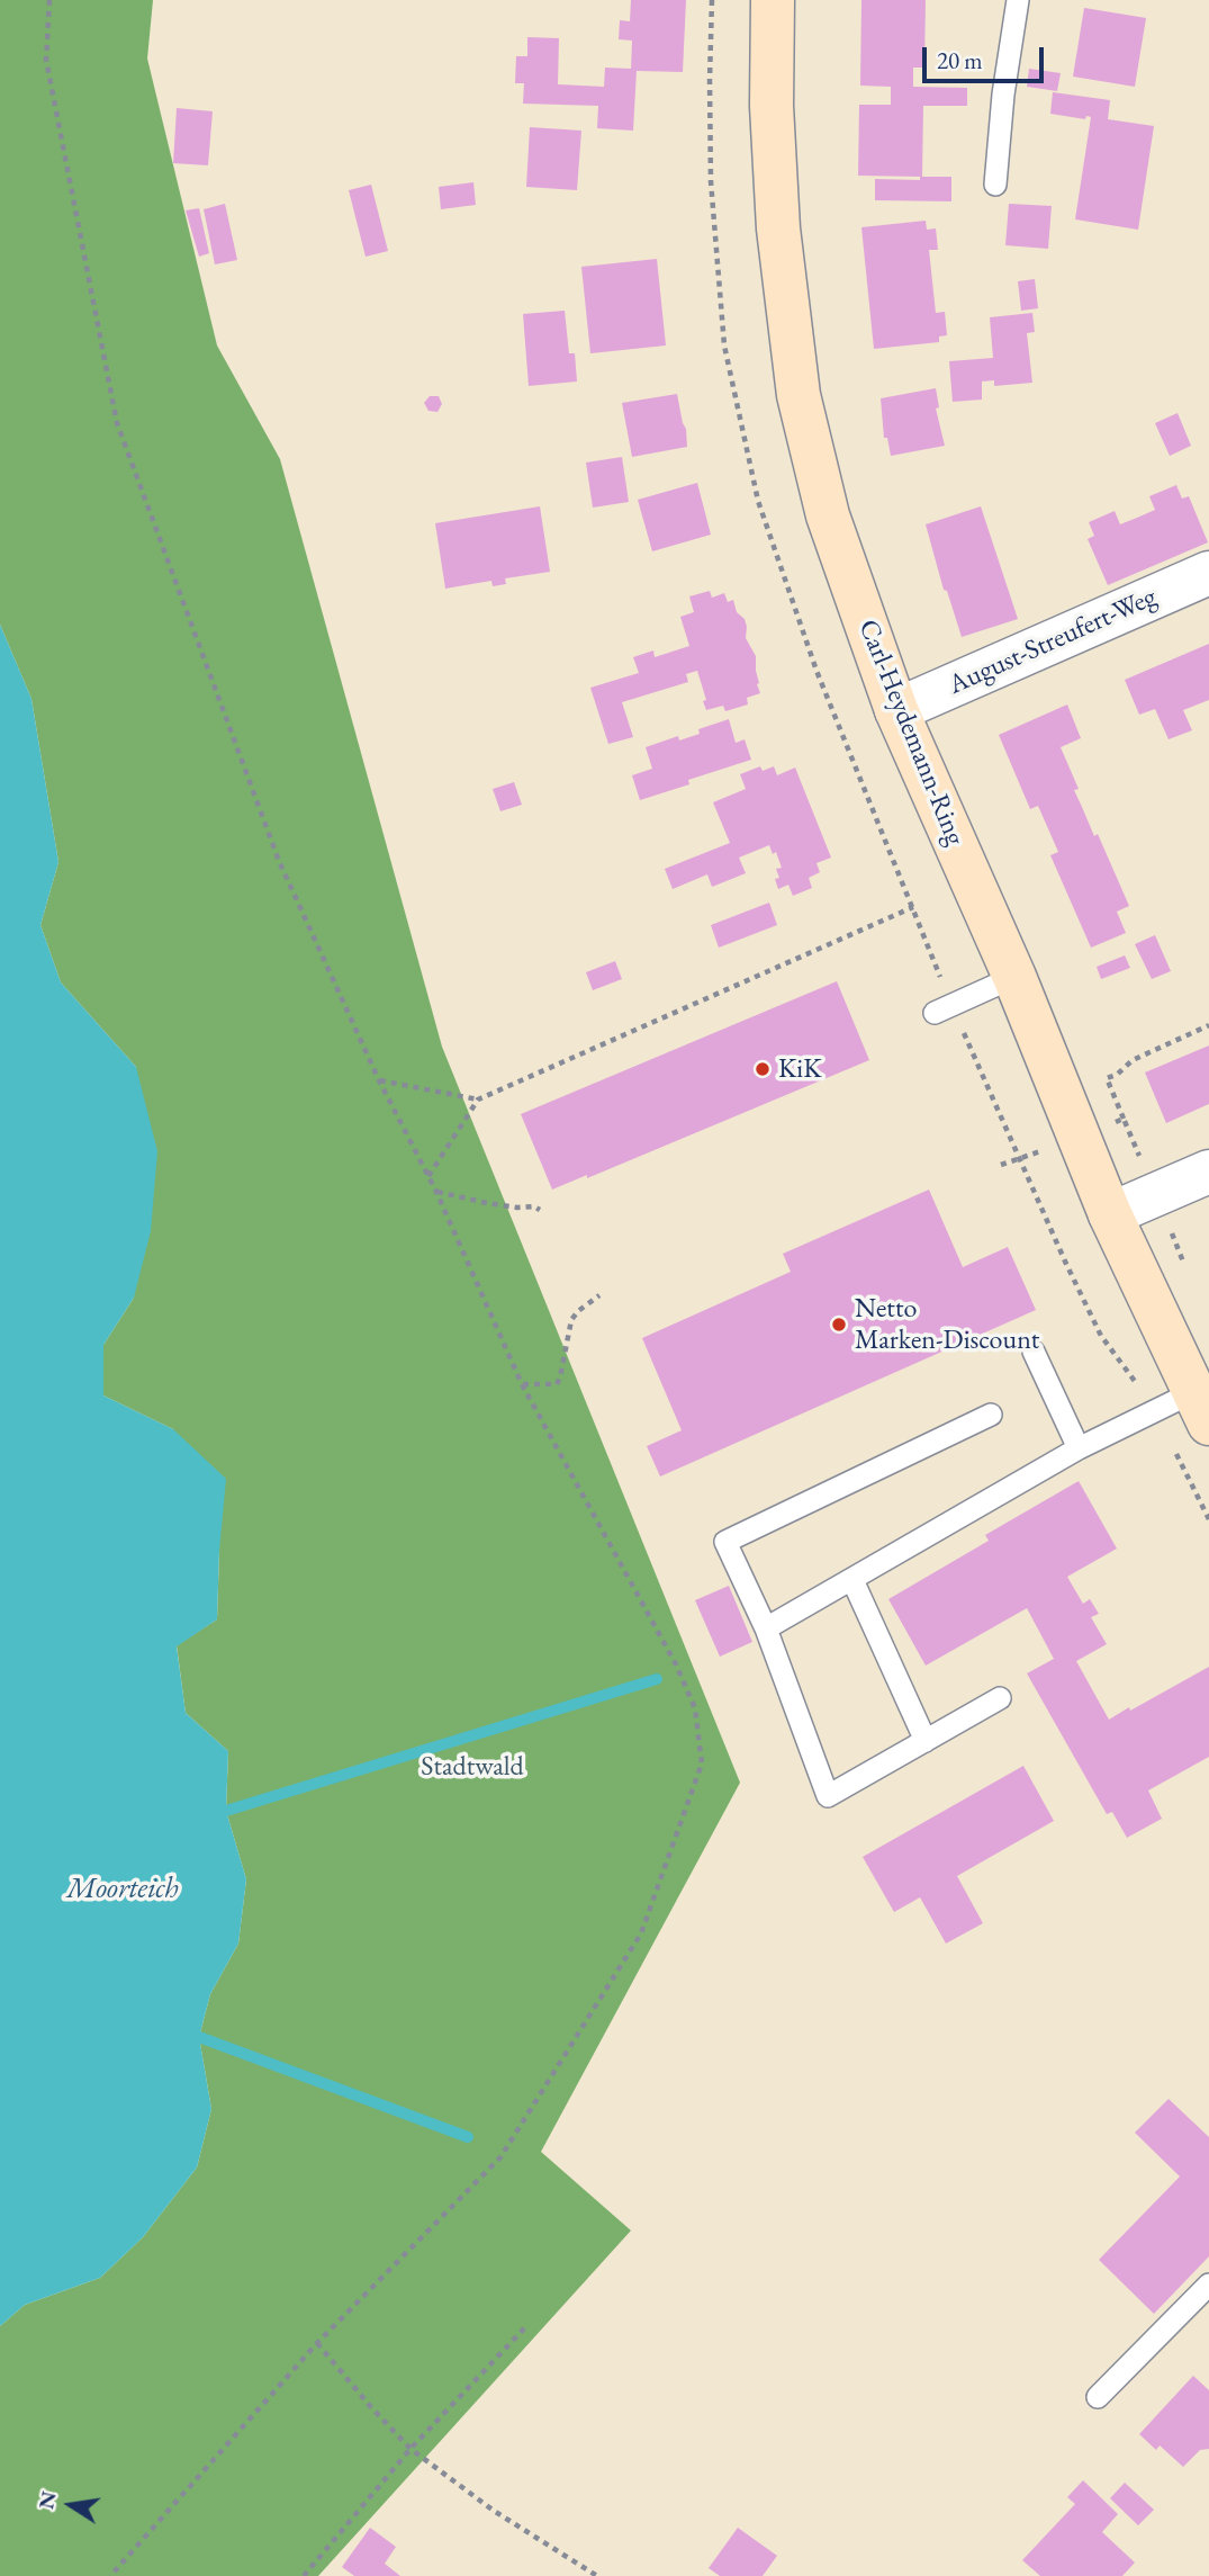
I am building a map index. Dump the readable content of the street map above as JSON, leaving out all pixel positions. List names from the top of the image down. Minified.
{"streets":{"main road":["Carl-Heydemann-Ring"],"street":["August-Streufert-Weg"]},"crossings":[["August-Streufert-Weg","Carl-Heydemann-Ring"]],"water":["Moorteich"],"parks":["Stadtwald"],"places":["KiK","Netto Marken-Discount"],"scale_bar":"20 m","north":"left"}
